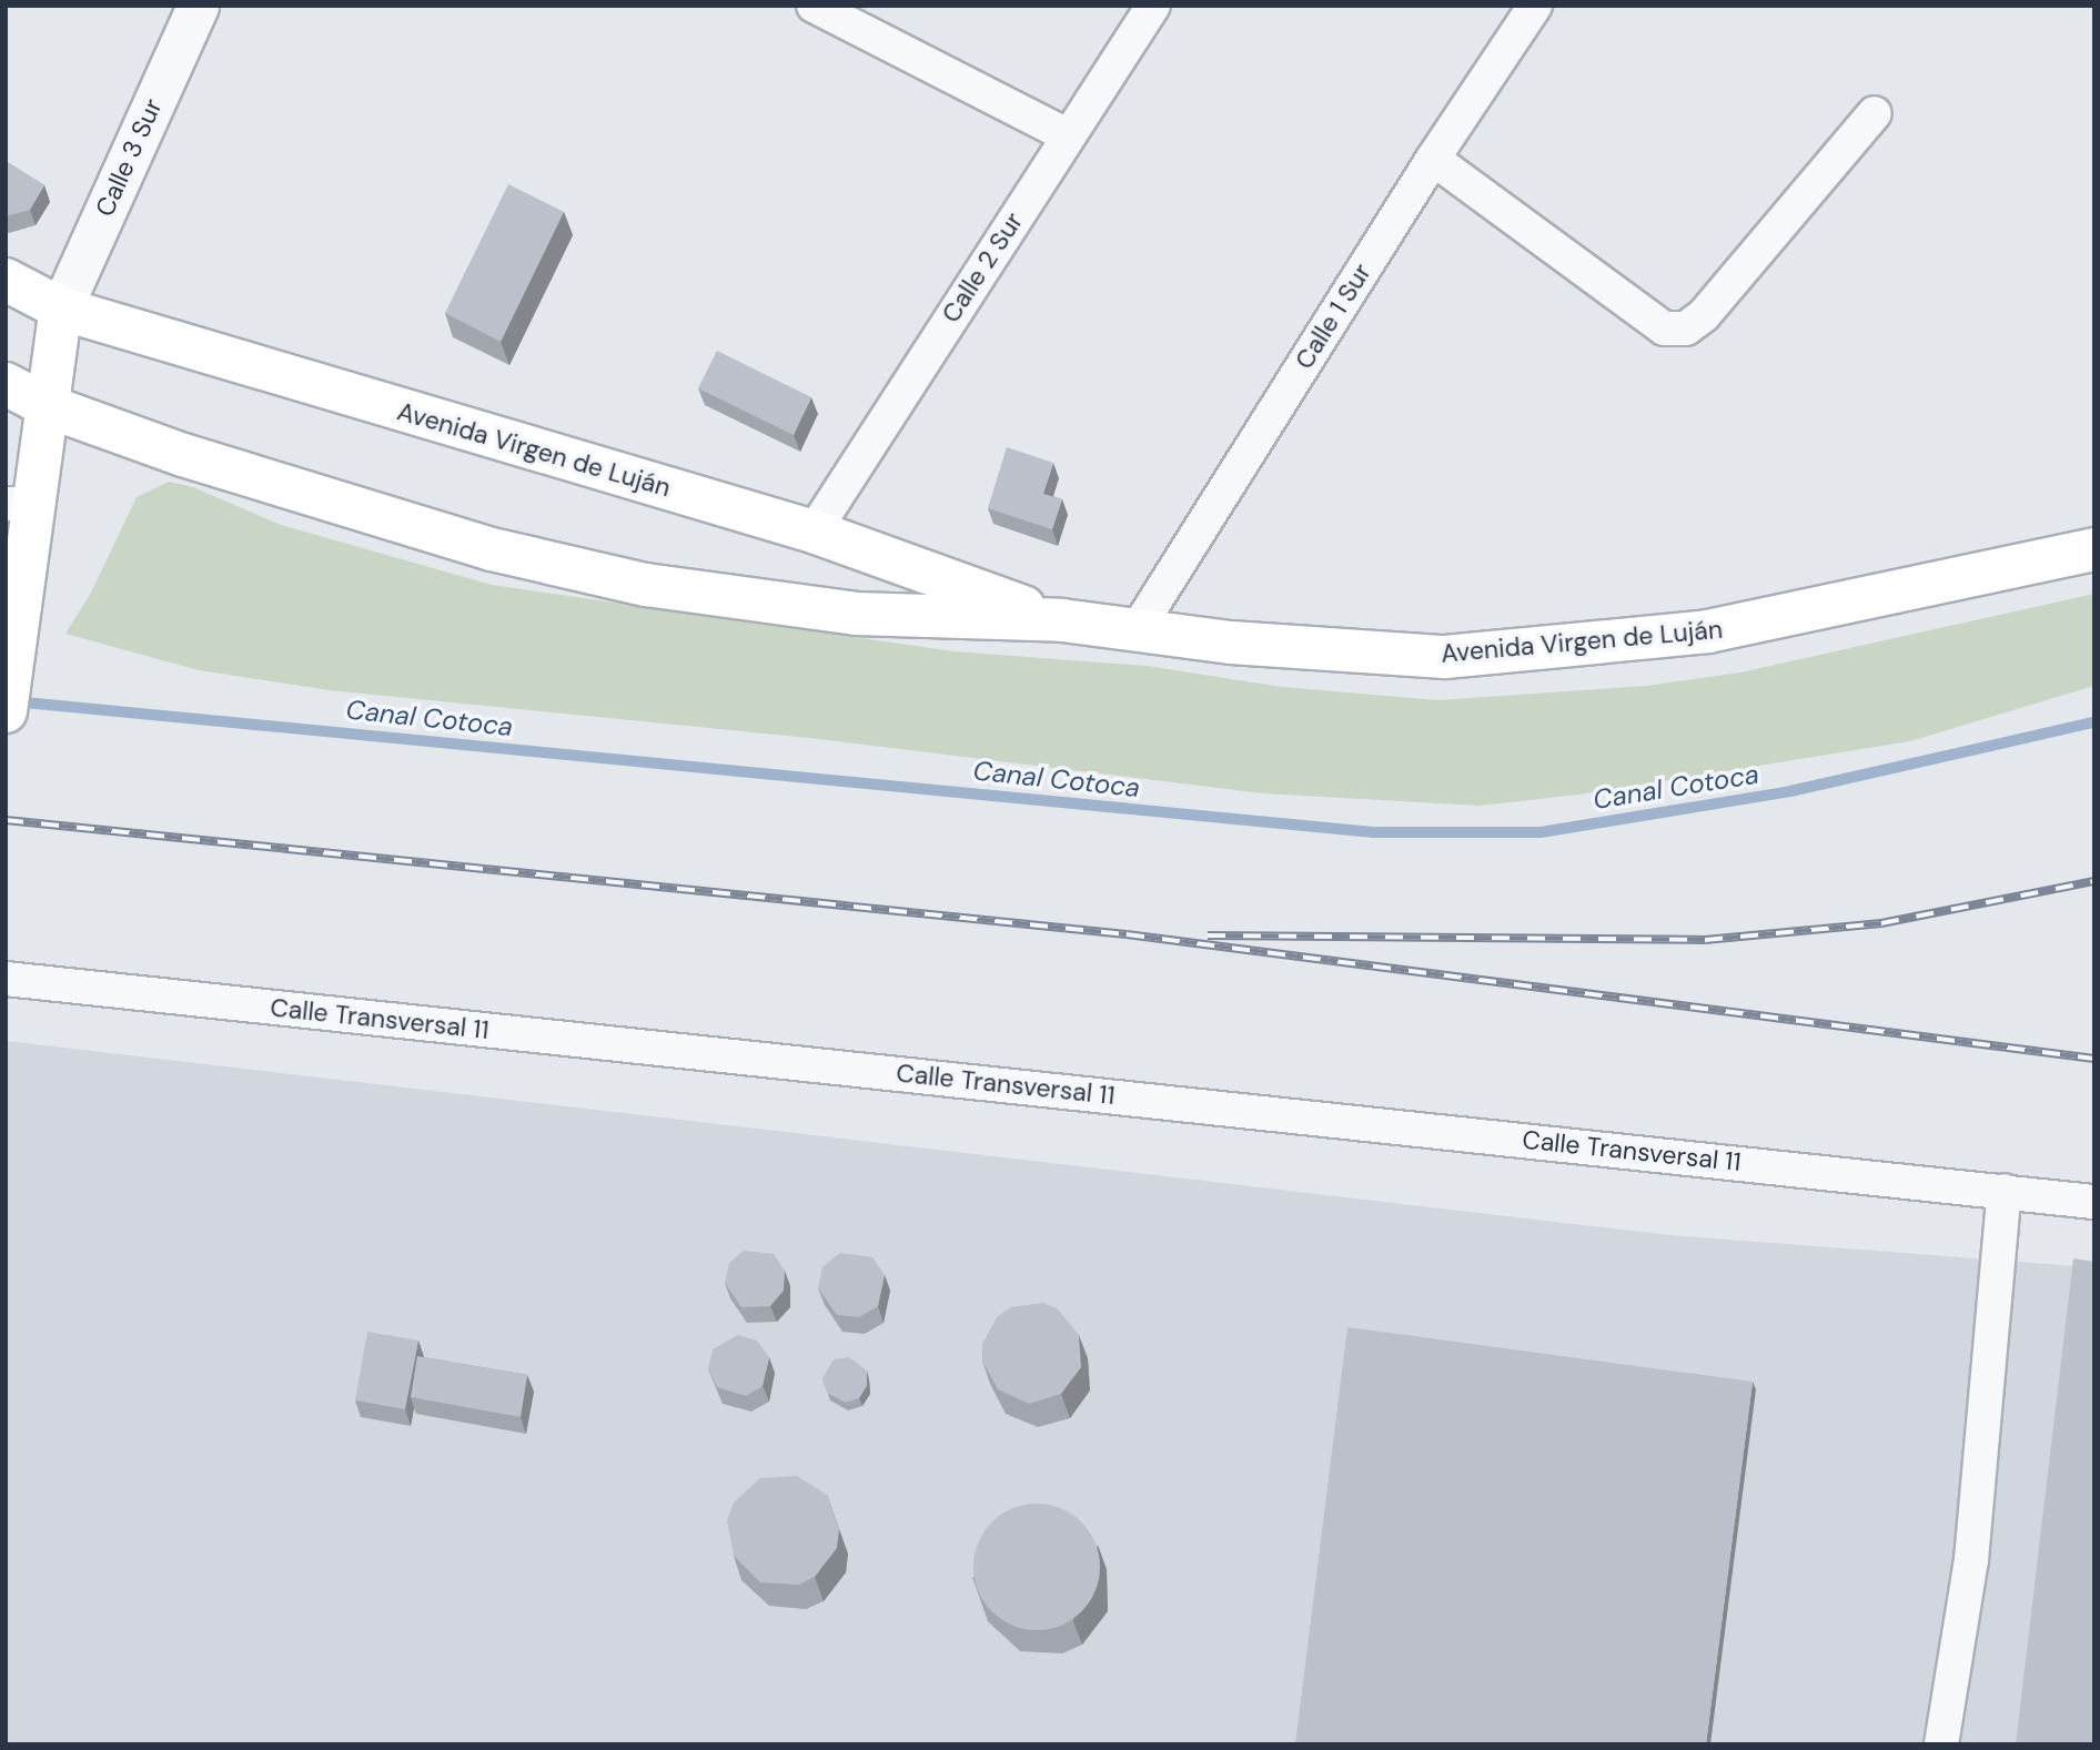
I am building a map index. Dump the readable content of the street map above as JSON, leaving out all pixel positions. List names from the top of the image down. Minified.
{"streets":{"main road":["Avenida Virgen de Luján"],"street":["Calle 3 Sur","Calle 2 Sur","Calle 1 Sur","Calle Transversal 11"]},"crossings":[["Calle 3 Sur","Avenida Virgen de Luján"],["Calle 2 Sur","Avenida Virgen de Luján"],["Calle 1 Sur","Avenida Virgen de Luján"]],"water":["Canal Cotoca"]}
